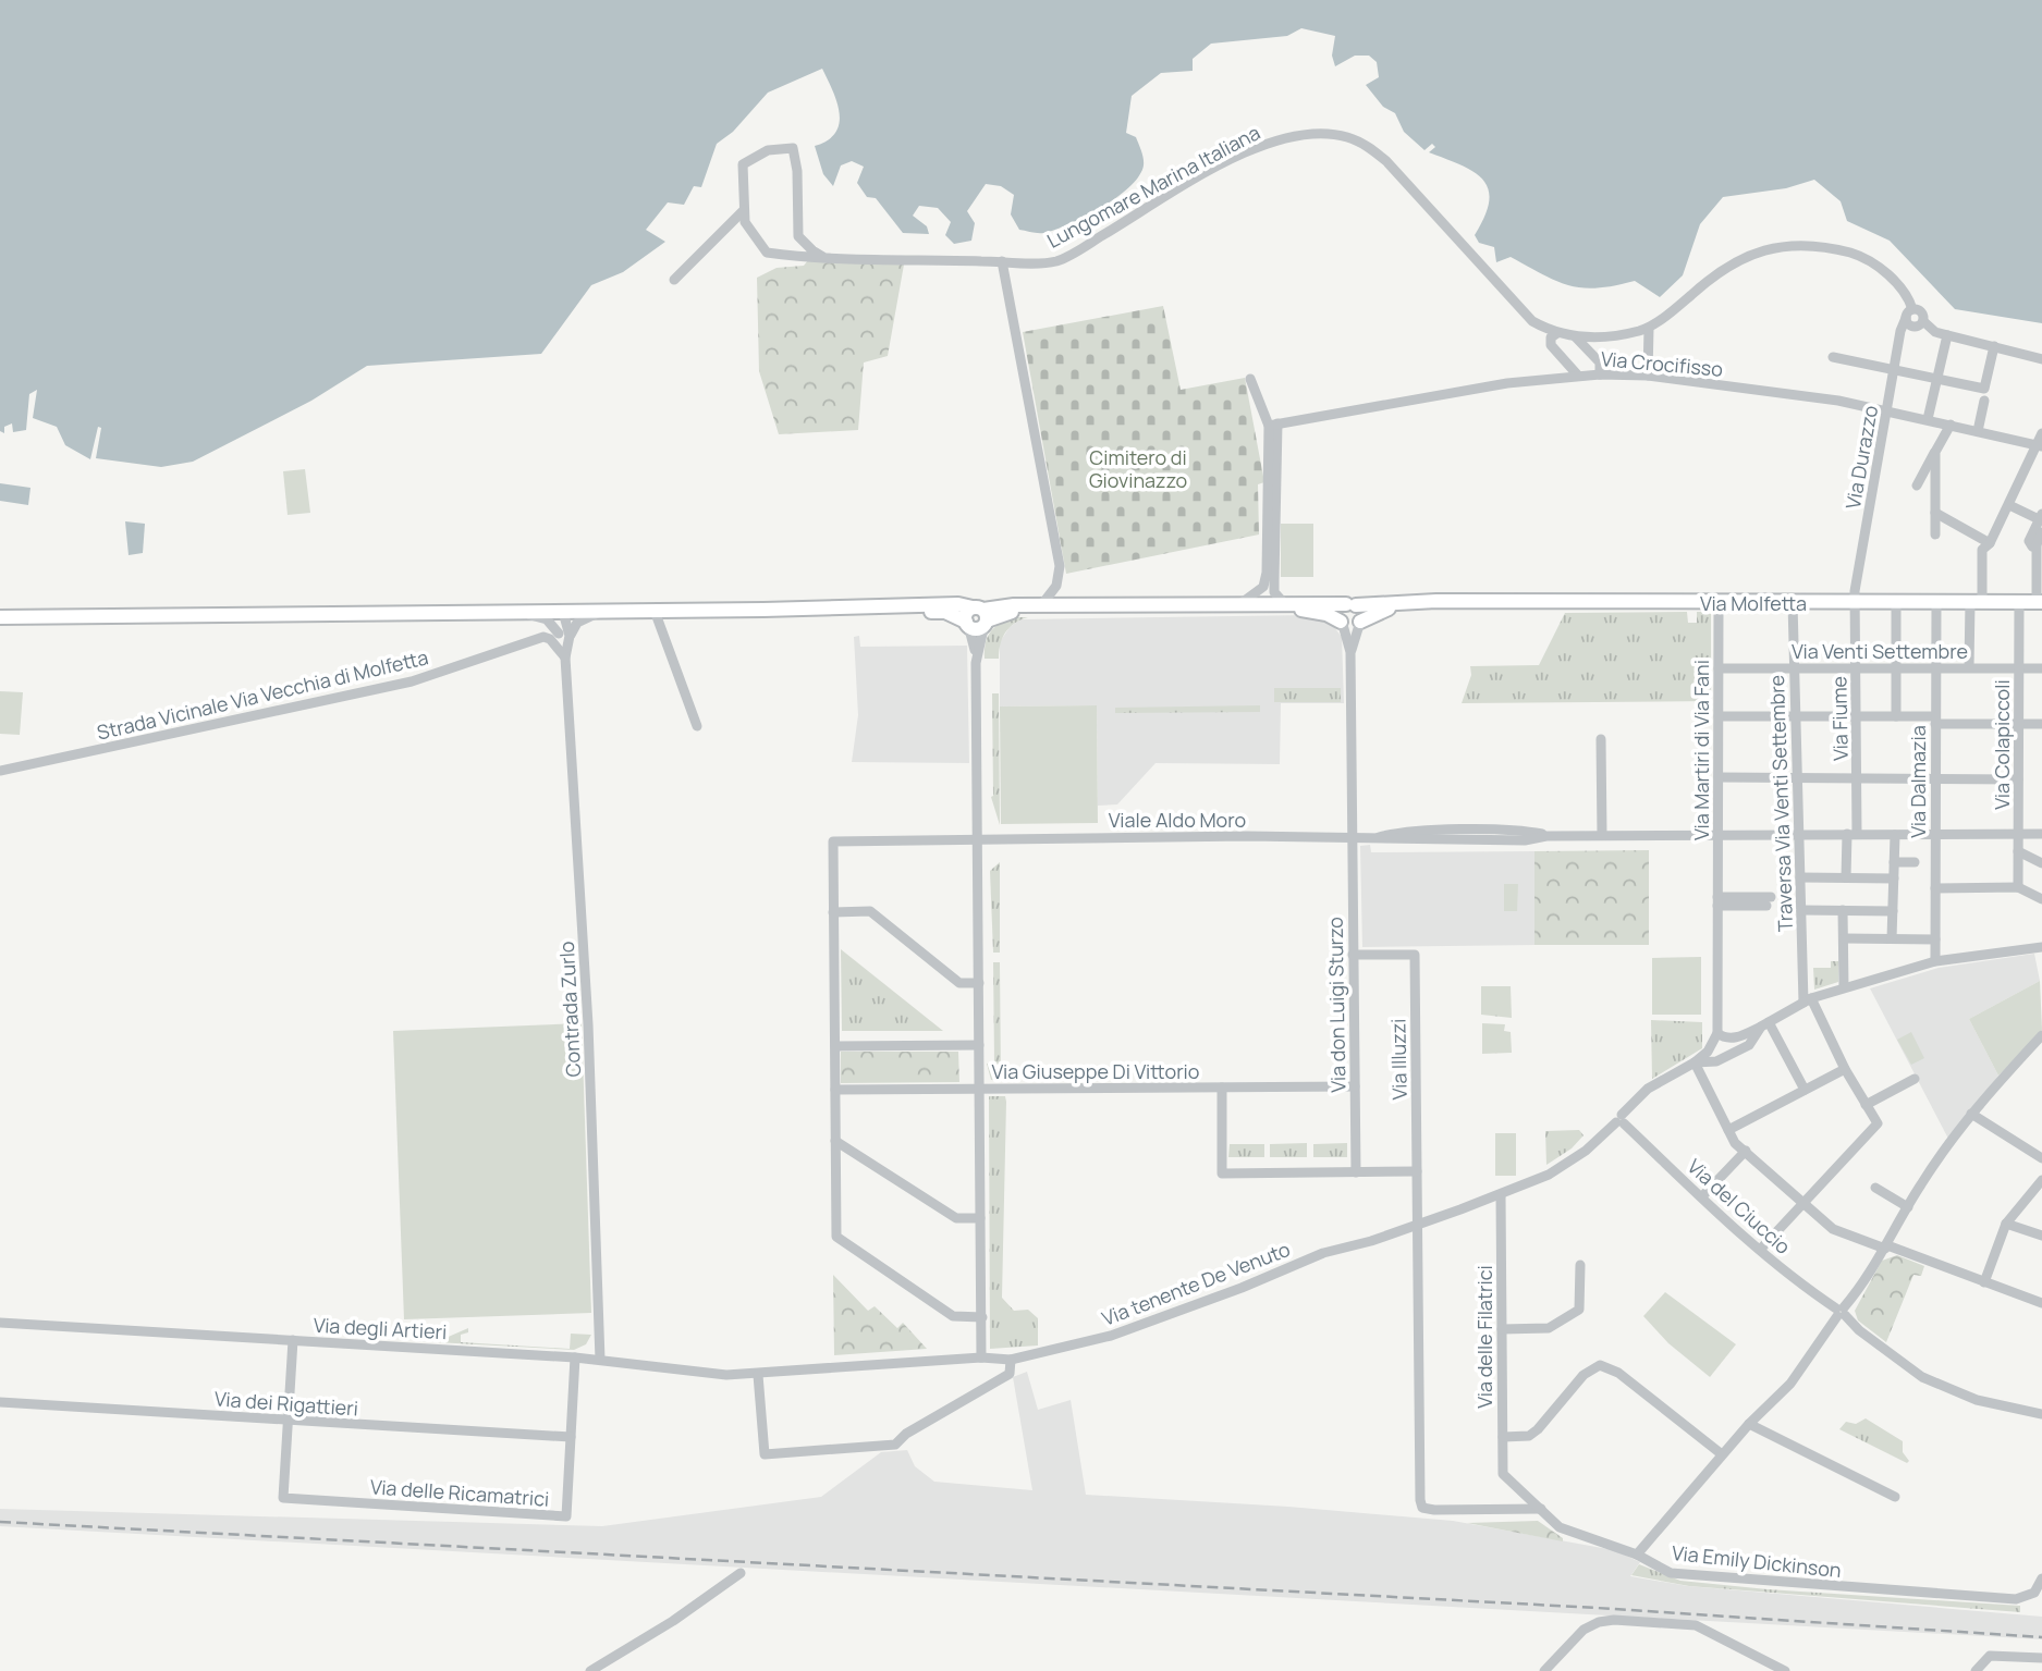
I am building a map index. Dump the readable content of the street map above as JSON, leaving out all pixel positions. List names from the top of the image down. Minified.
{"streets":{"main road":["Via Molfetta"],"street":["Lungomare Marina Italiana","Via Crocifisso","Via Durazzo","Via Venti Settembre","Strada Vicinale Via Vecchia di Molfetta","Via Fiume","Via Colapiccoli","Via Martiri di Via Fani","Via Dalmazia","Traversa Via Venti Settembre","Viale Aldo Moro","Via don Luigi Sturzo","Contrada Zurlo","Via Illuzzi","Via Giuseppe Di Vittorio","Via del Ciuccio","Via tenente De Venuto","Via degli Artieri","Via delle Filatrici","Via dei Rigattieri","Via delle Ricamatrici","Via Emily Dickinson"]},"crossings":[["Lungomare Marina Italiana","Via Durazzo"],["Via Crocifisso","Via Durazzo"],["Via Durazzo","Via Molfetta"],["Via Durazzo","Via Fiume"],["Via Molfetta","Via Fiume"],["Via Molfetta","Via Colapiccoli"],["Via Molfetta","Via Martiri di Via Fani"],["Via Molfetta","Via Dalmazia"],["Via Molfetta","Traversa Via Venti Settembre"],["Via Venti Settembre","Via Fiume"],["Via Venti Settembre","Via Colapiccoli"],["Via Venti Settembre","Via Martiri di Via Fani"],["Via Venti Settembre","Via Dalmazia"],["Via Venti Settembre","Traversa Via Venti Settembre"],["Strada Vicinale Via Vecchia di Molfetta","Contrada Zurlo"],["Via Fiume","Viale Aldo Moro"],["Via Colapiccoli","Viale Aldo Moro"],["Via Martiri di Via Fani","Viale Aldo Moro"],["Via Dalmazia","Viale Aldo Moro"],["Via Dalmazia","Via tenente De Venuto"],["Traversa Via Venti Settembre","Viale Aldo Moro"],["Traversa Via Venti Settembre","Via tenente De Venuto"],["Viale Aldo Moro","Via don Luigi Sturzo"],["Via don Luigi Sturzo","Via Illuzzi"],["Via don Luigi Sturzo","Via Giuseppe Di Vittorio"],["Contrada Zurlo","Via degli Artieri"],["Via Illuzzi","Via tenente De Venuto"],["Via Illuzzi","Via delle Filatrici"],["Via del Ciuccio","Via tenente De Venuto"],["Via del Ciuccio","Via Emily Dickinson"],["Via tenente De Venuto","Via degli Artieri"],["Via tenente De Venuto","Via delle Filatrici"],["Via degli Artieri","Via delle Ricamatrici"],["Via dei Rigattieri","Via delle Ricamatrici"]],"parks":["Cimitero di Giovinazzo"]}
